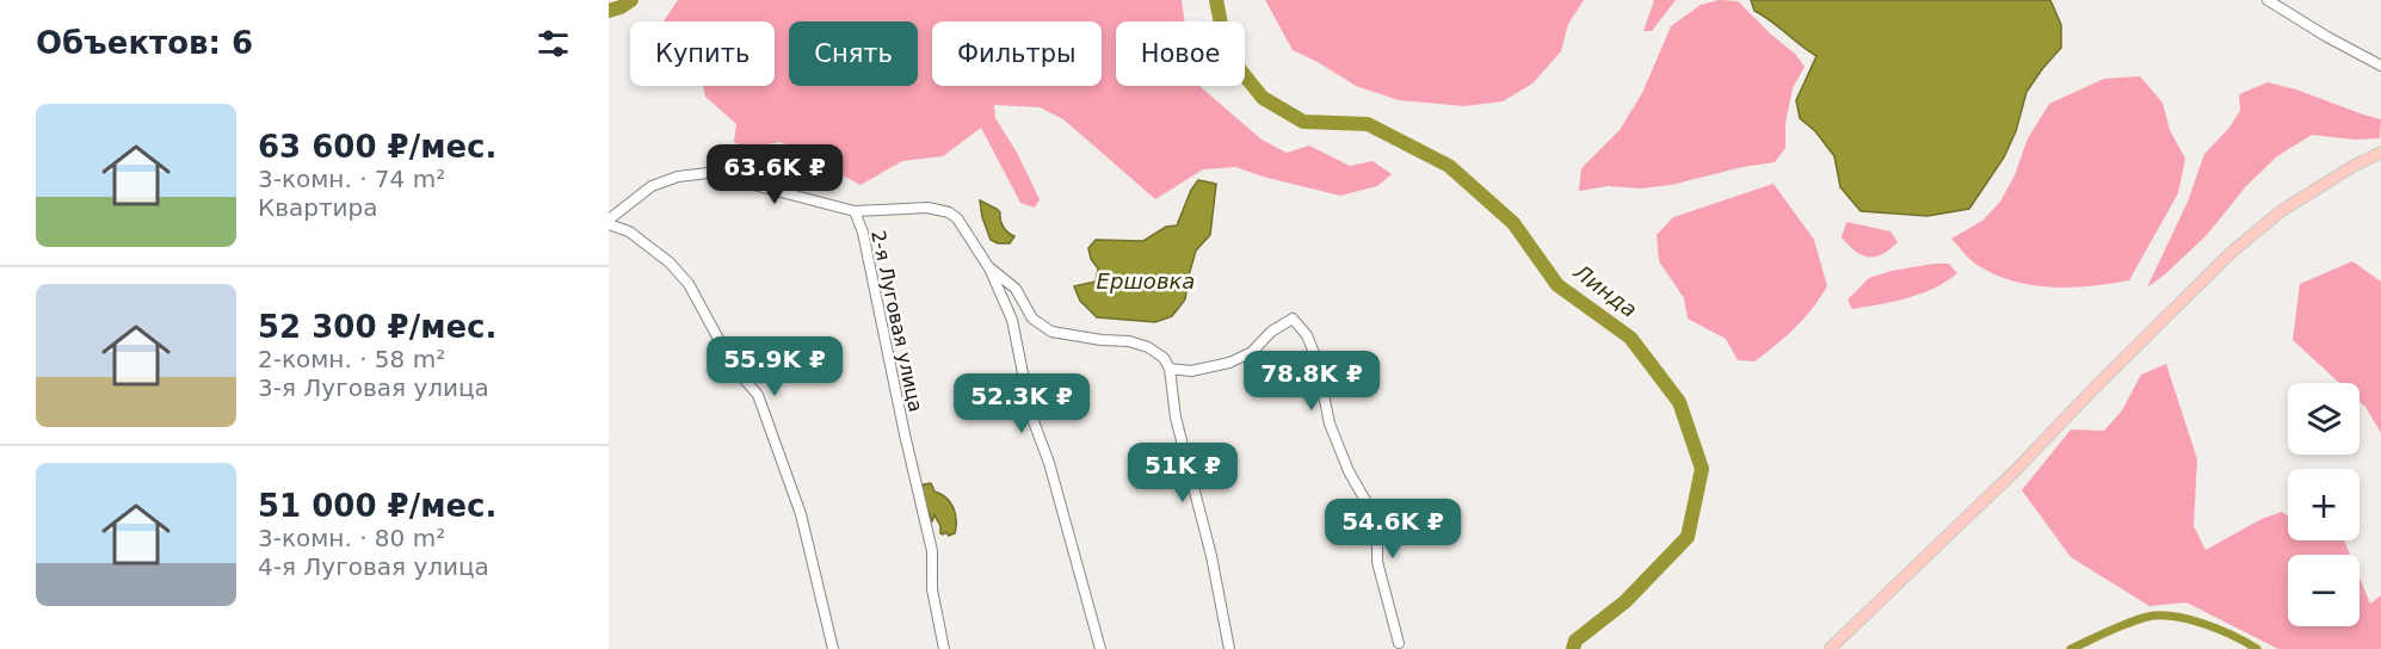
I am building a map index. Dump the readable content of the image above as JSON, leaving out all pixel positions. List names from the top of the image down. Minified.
{"streets":{"street":["2-я Луговая улица"]},"water":["Ершовка","Линда"],"page":{"heading":"Объектов: 6","chip":["Купить","Снять","Фильтры","Новое"],"list":[{"name":"63 600 ₽/мес.","note":"3-комн. · 74 m² · Квартира"},{"name":"52 300 ₽/мес.","note":"2-комн. · 58 m² · 3-я Луговая улица"},{"name":"51 000 ₽/мес.","note":"3-комн. · 80 m² · 4-я Луговая улица"}],"price":["63.6K ₽","55.9K ₽","78.8K ₽","52.3K ₽","51K ₽","54.6K ₽"],"map_buttons":["+","−"]}}
